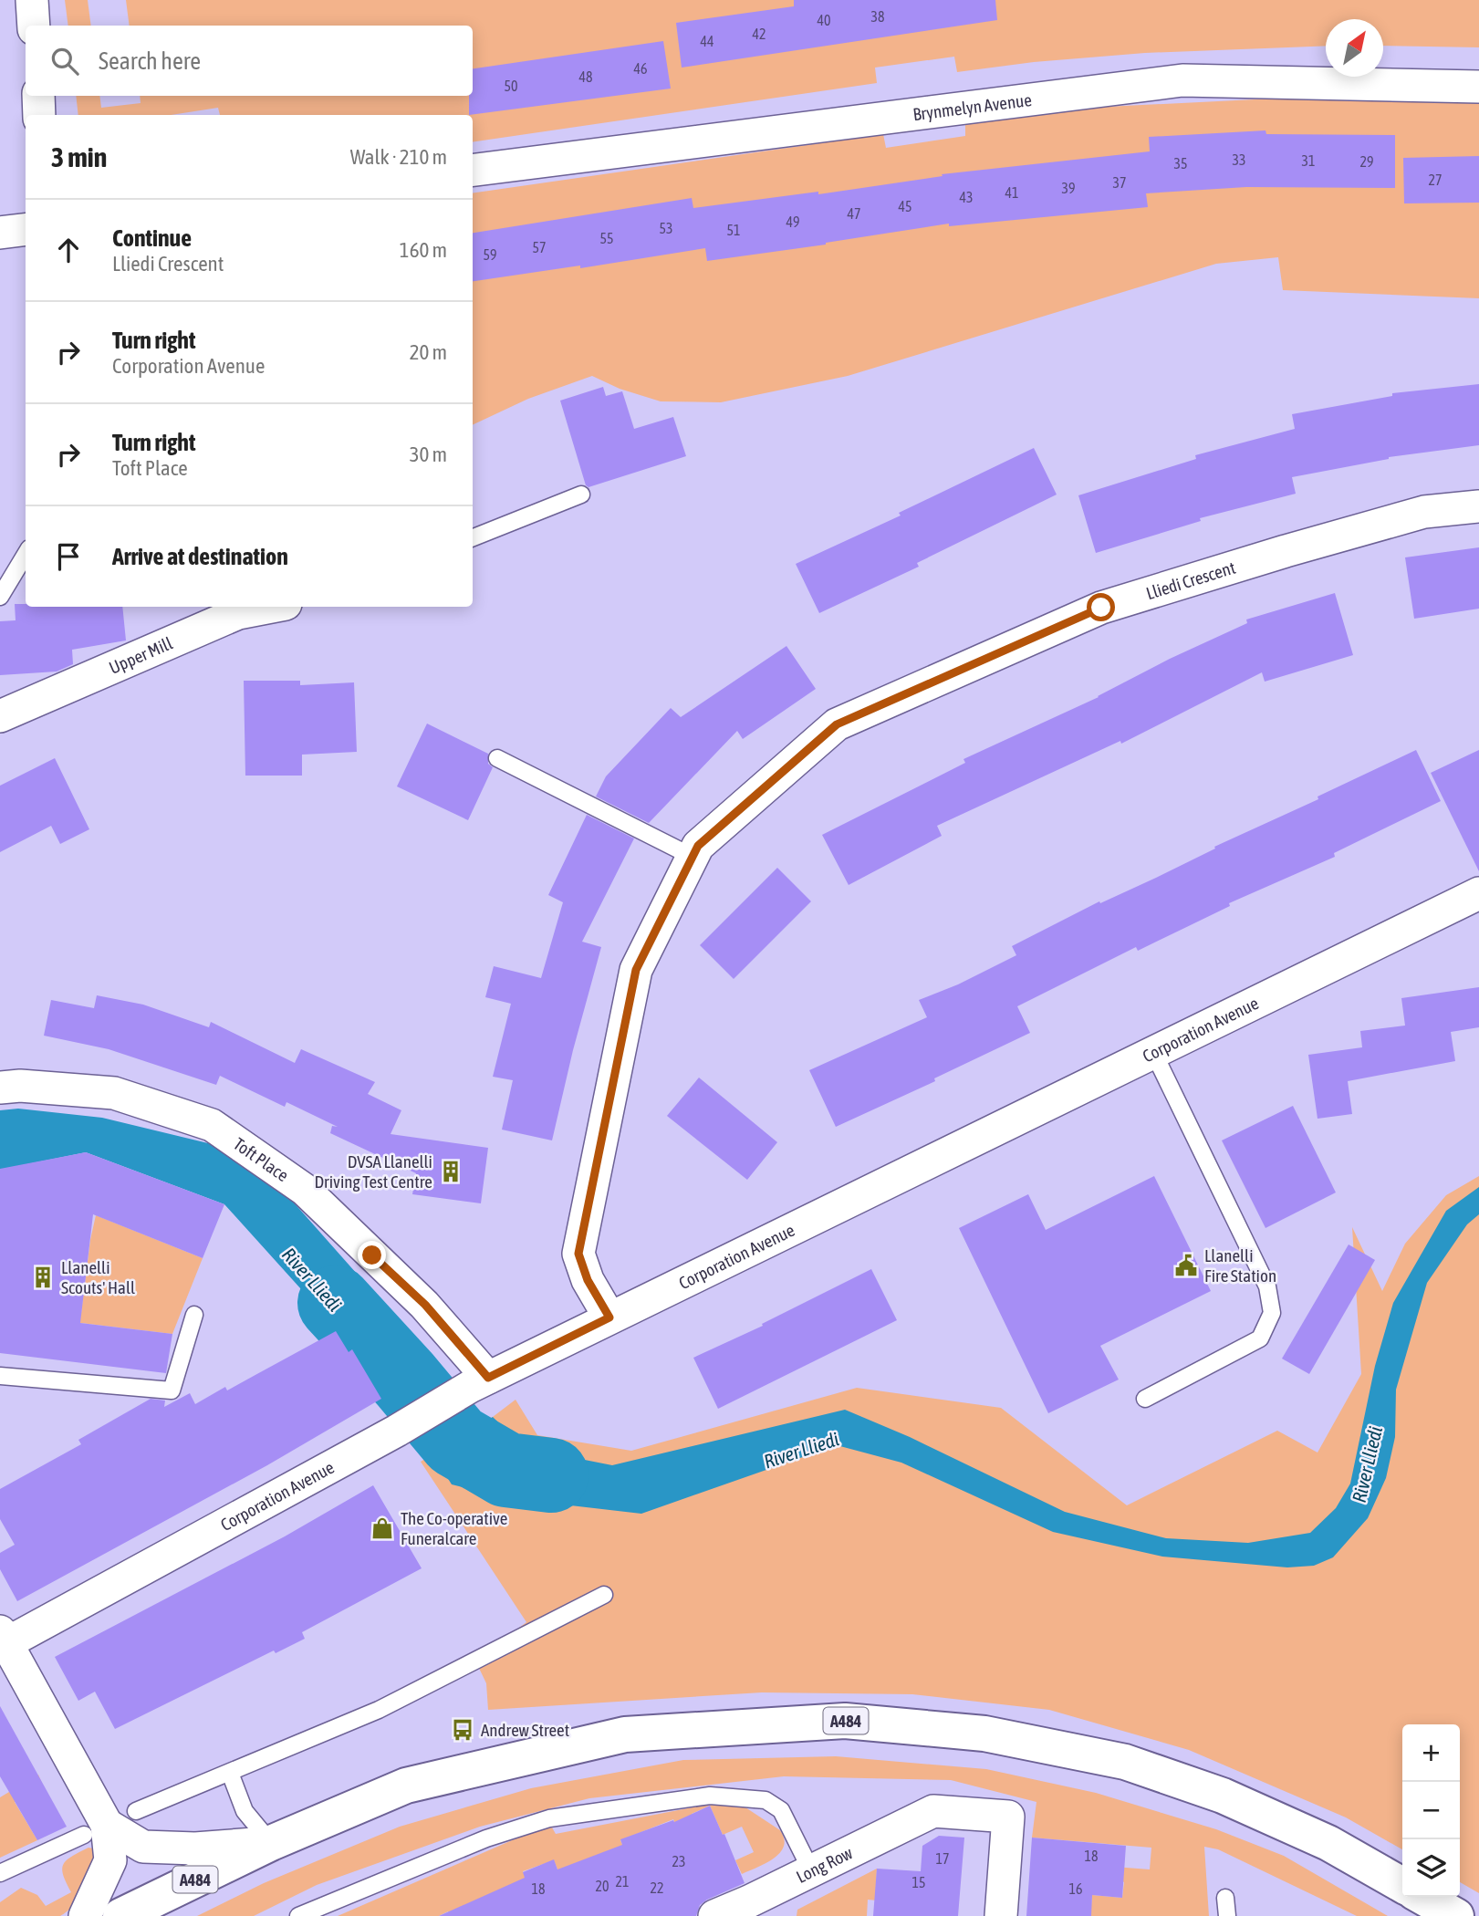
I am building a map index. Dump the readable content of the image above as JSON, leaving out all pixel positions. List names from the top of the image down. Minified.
{"streets":{"main road":["A484"],"street":["Brynmelyn Avenue","Lliedi Crescent","Upper Mill","Corporation Avenue","Toft Place","Long Row"]},"crossings":[["Lliedi Crescent","Corporation Avenue"],["Corporation Avenue","Toft Place"]],"water":["River Lliedi"],"places":{"building":["DVSA Llanelli Driving Test Centre","Llanelli Scouts' Hall"],"public building":["Llanelli Fire Station"],"shop":["The Co-operative Funeralcare"],"bus stop":["Andrew Street"]},"house_numbers":["38","40","42","44","46","48","50","33","31","29","35","27","37","39","41","43","45","47","49","53","51","55","57","59","18","17","23","21","15","20","22","18","16"],"north":"top right","page":{"search":"Search here","heading":["3 min","Walk · 210 m"],"list":[["Continue","Lliedi Crescent","160 m"],["Turn right","Corporation Avenue","20 m"],["Turn right","Toft Place","30 m"],"Arrive at destination"],"map_buttons":["+","−"]}}
